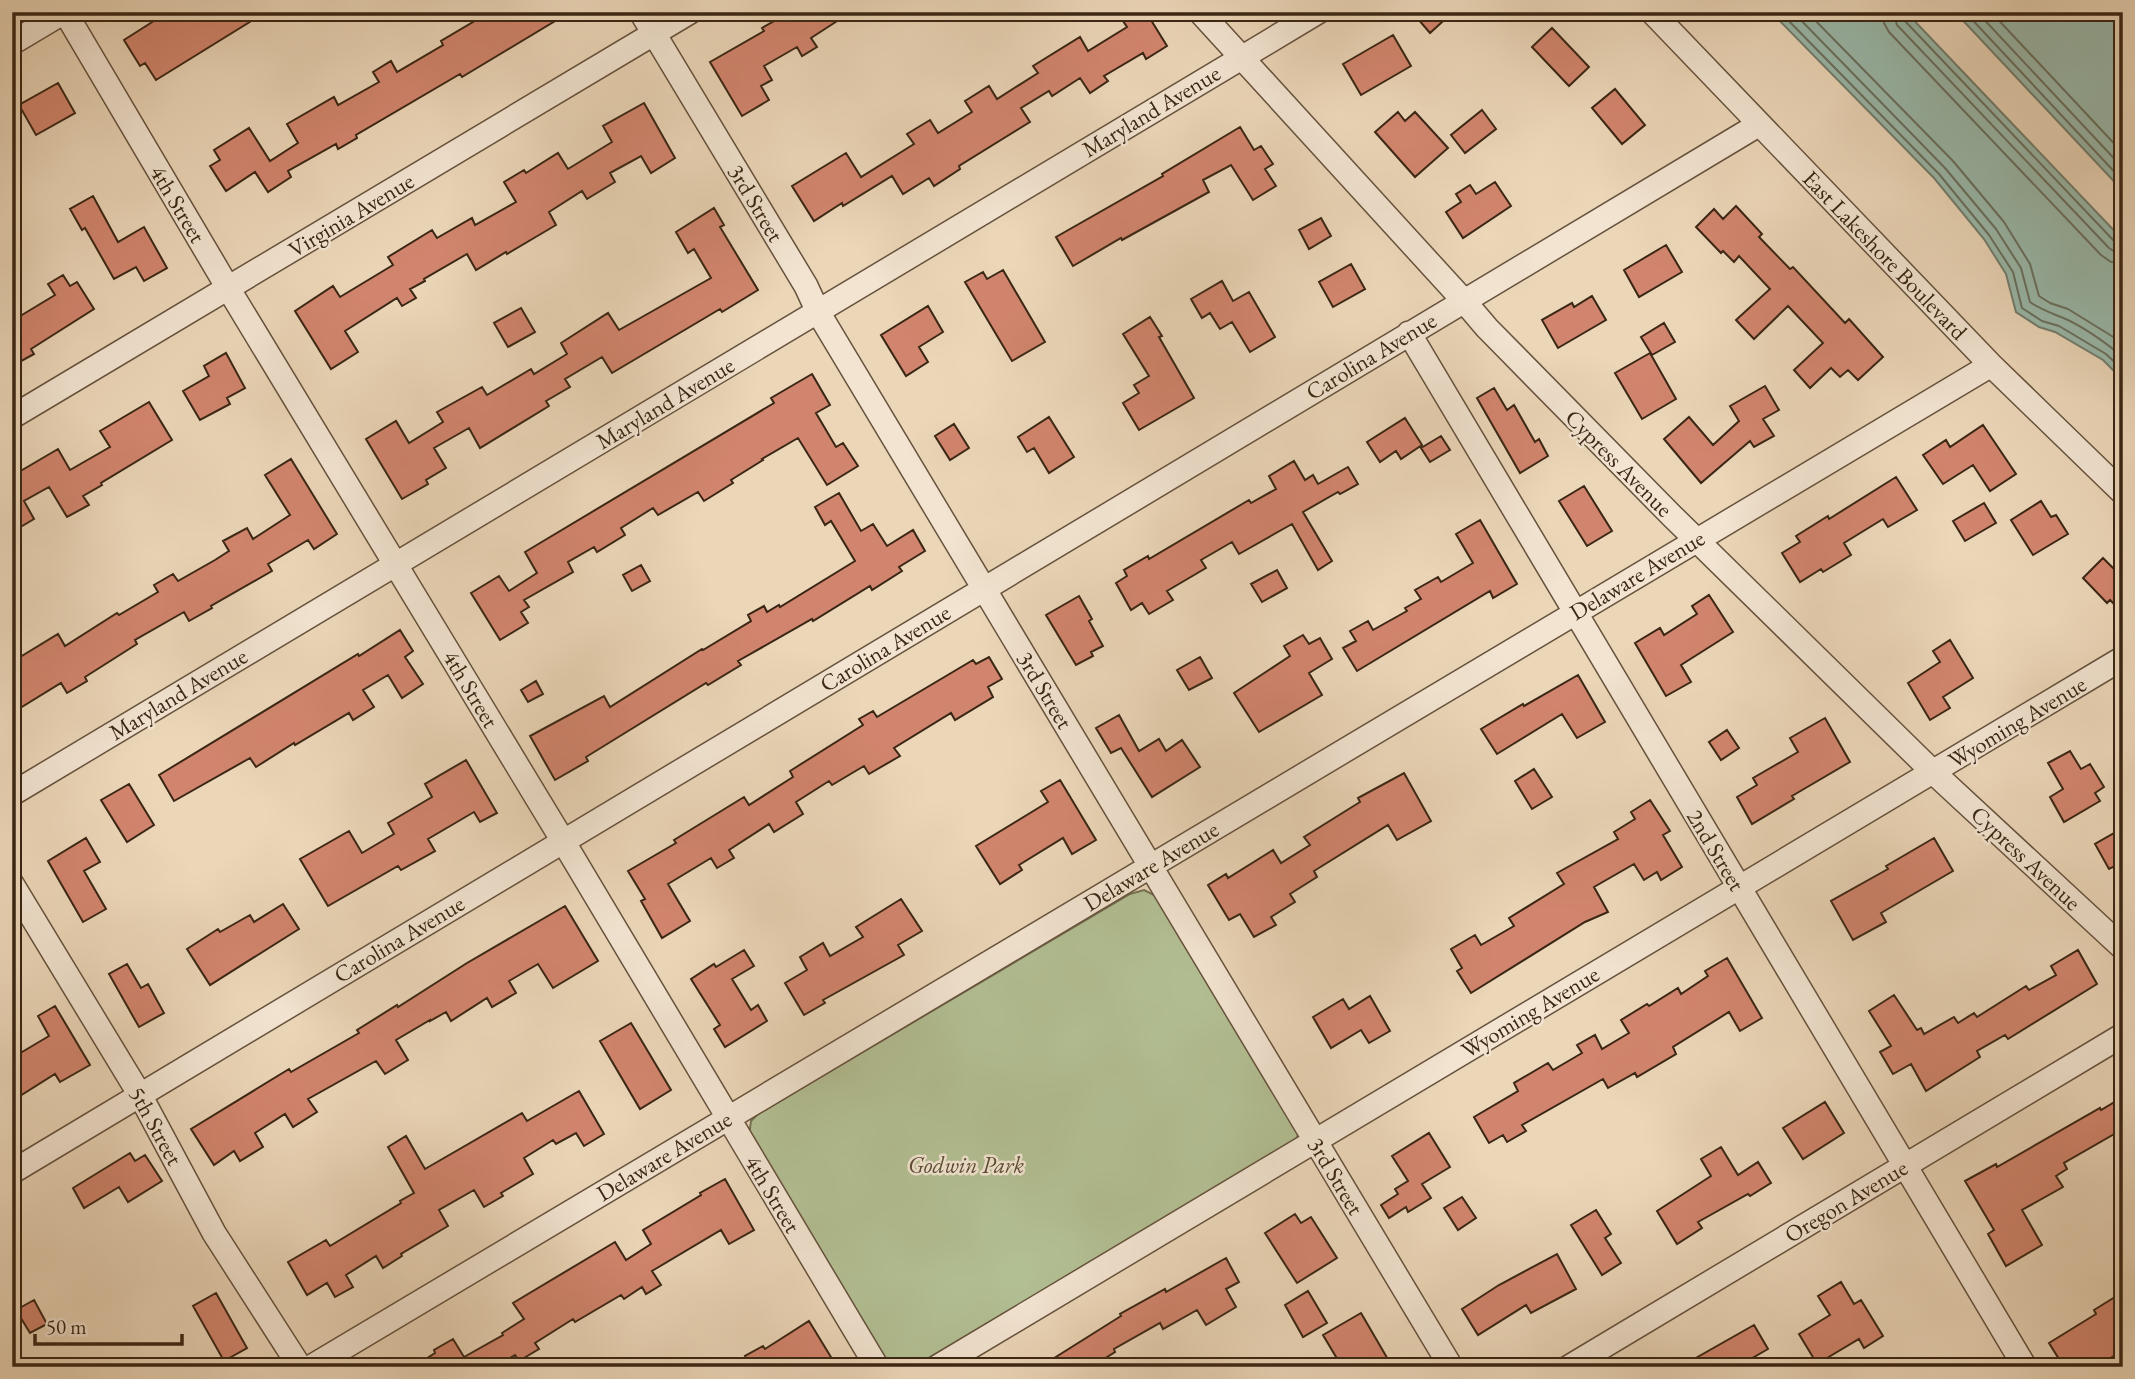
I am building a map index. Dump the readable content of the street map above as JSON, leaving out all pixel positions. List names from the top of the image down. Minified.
{"streets":{"street":["Maryland Avenue","3rd Street","4th Street","Virginia Avenue","East Lakeshore Boulevard","Carolina Avenue","Cypress Avenue","Delaware Avenue","Wyoming Avenue","2nd Street","5th Street","Oregon Avenue"]},"crossings":[["Maryland Avenue","3rd Street"],["Maryland Avenue","4th Street"],["Maryland Avenue","Cypress Avenue"],["3rd Street","Virginia Avenue"],["3rd Street","Carolina Avenue"],["3rd Street","Delaware Avenue"],["3rd Street","Wyoming Avenue"],["4th Street","Virginia Avenue"],["4th Street","Carolina Avenue"],["4th Street","Delaware Avenue"],["East Lakeshore Boulevard","Carolina Avenue"],["East Lakeshore Boulevard","Delaware Avenue"],["Carolina Avenue","Cypress Avenue"],["Carolina Avenue","2nd Street"],["Carolina Avenue","5th Street"],["Cypress Avenue","Delaware Avenue"],["Cypress Avenue","Wyoming Avenue"],["Delaware Avenue","2nd Street"],["Wyoming Avenue","2nd Street"],["2nd Street","Oregon Avenue"]],"parks":["Godwin Park"],"scale_bar":"50 m"}
